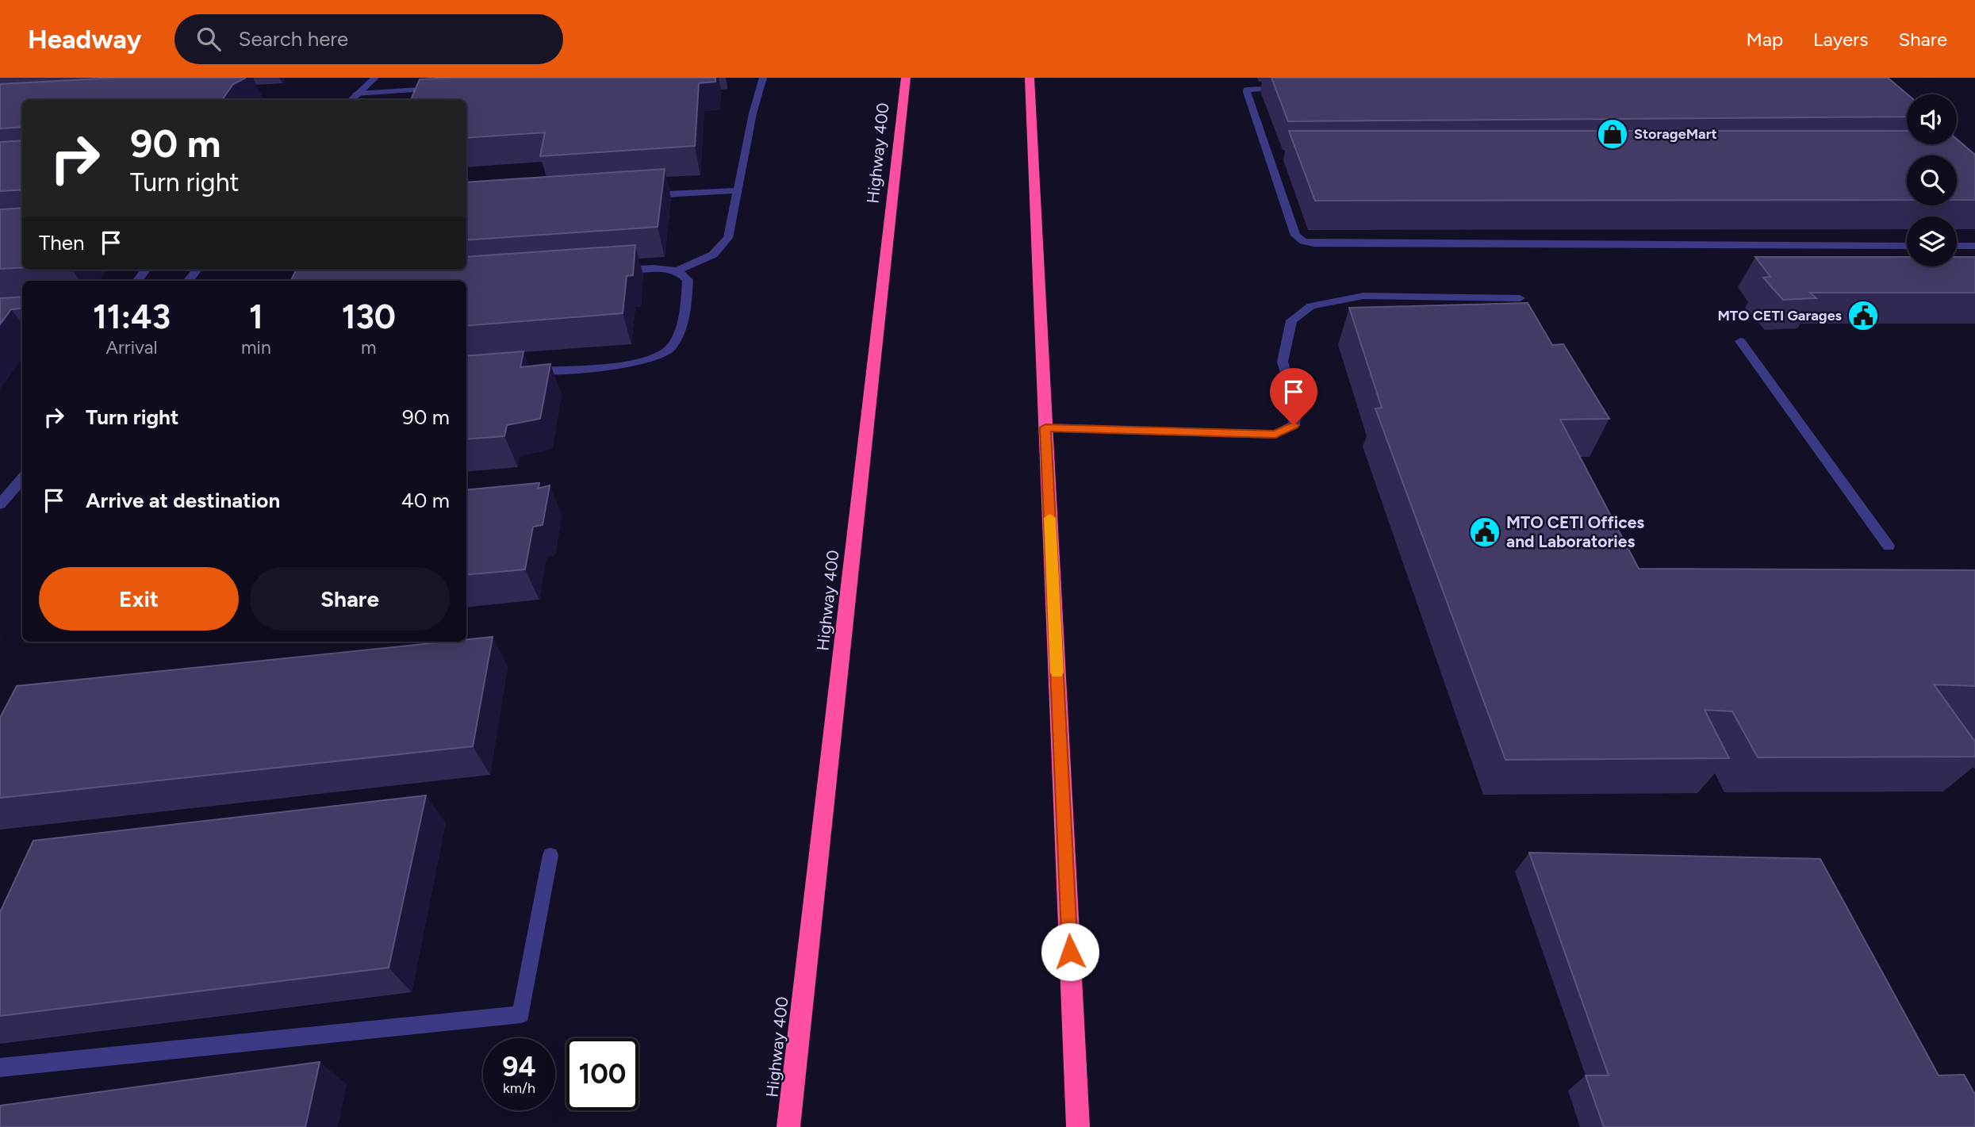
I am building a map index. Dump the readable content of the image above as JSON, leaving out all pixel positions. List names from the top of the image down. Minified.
{"streets":{"highway":["Highway 400"]},"places":{"shop":["StorageMart"],"public building":["MTO CETI Garages","MTO CETI Offices and Laboratories"]},"page":{"header":"Headway","search":"Search here","nav":["Map","Layers","Share"],"turn":["90 m","Turn right"],"then":"Then","eta":["11:43","Arrival","1","min","130","m"],"list":[{"name":"Turn right","value":"90 m"},{"name":"Arrive at destination","value":"40 m"}],"buttons":["Exit","Share"],"speed":"94 km/h","limit":"100"}}
